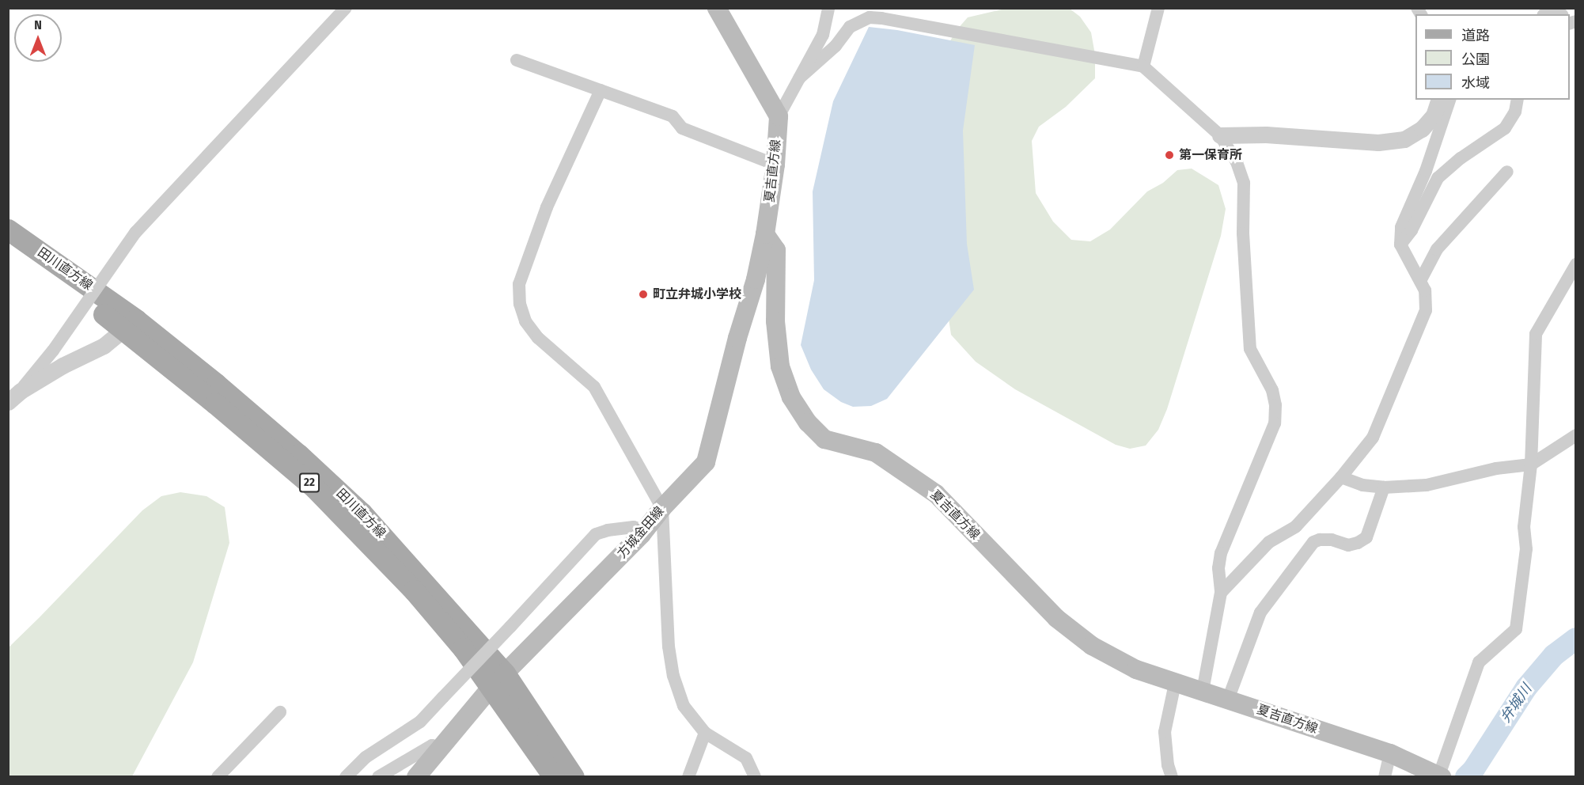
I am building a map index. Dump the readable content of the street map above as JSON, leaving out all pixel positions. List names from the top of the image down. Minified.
{"streets":{"main road":["夏吉直方線","田川直方線","22","方城金田線"]},"crossings":[["夏吉直方線","方城金田線"],["田川直方線","方城金田線"]],"water":["弁城川"],"places":["第一保育所","町立弁城小学校"],"legend":["道路","公園","水域"],"north":"top"}
